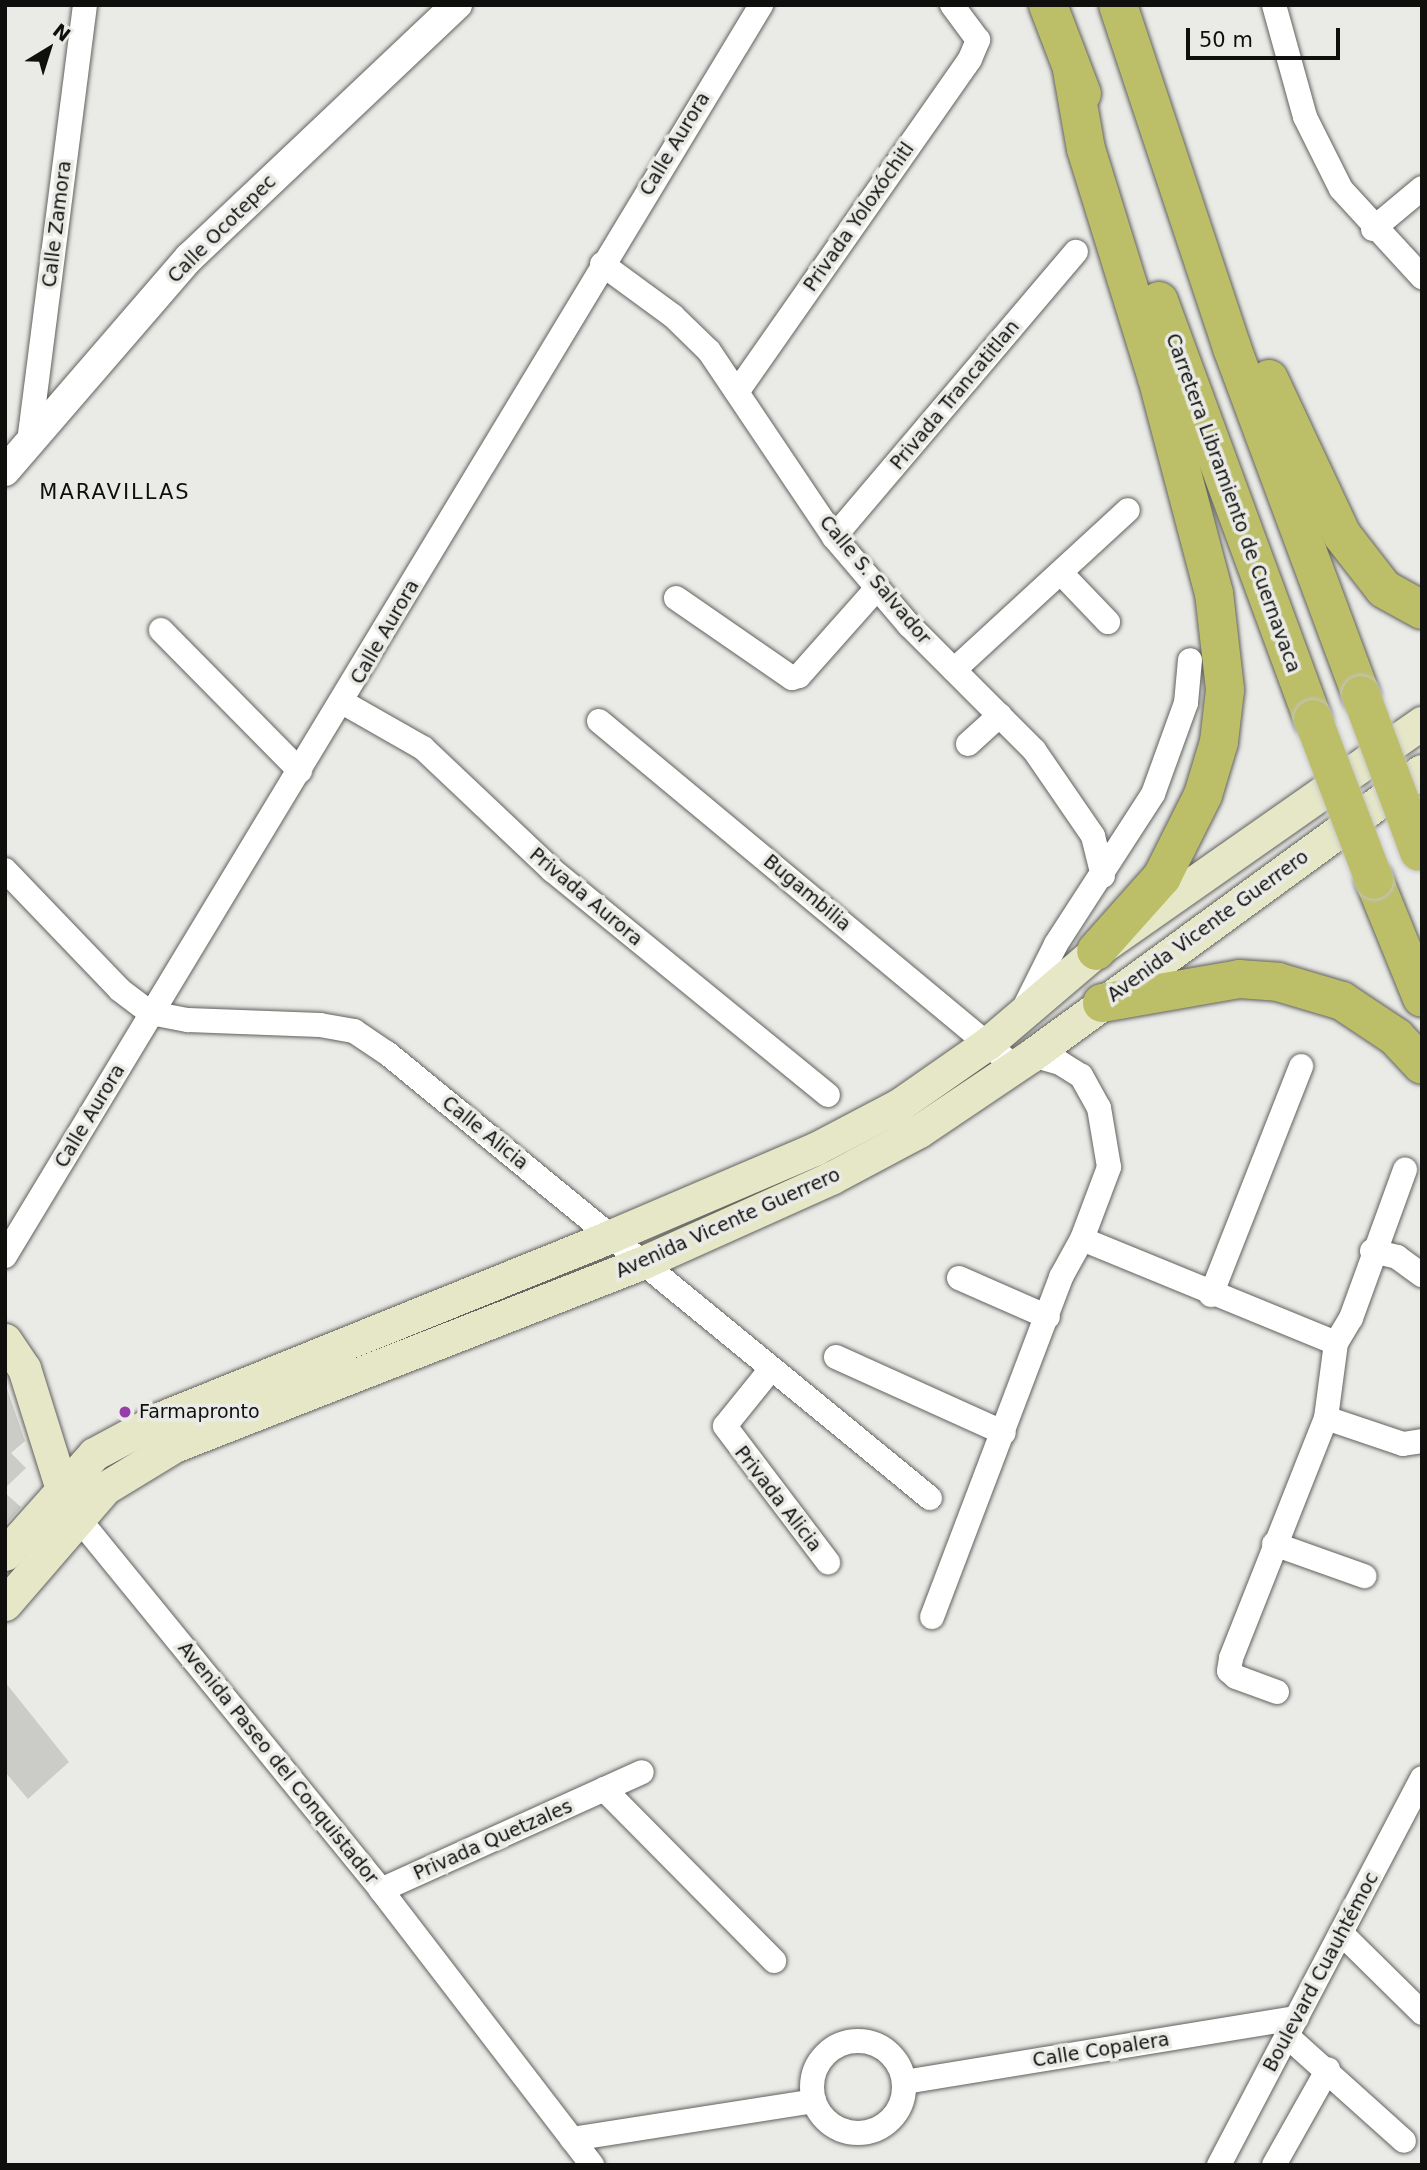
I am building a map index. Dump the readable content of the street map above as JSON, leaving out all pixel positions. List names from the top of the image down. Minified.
{"streets":{"highway":["Carretera Libramiento de Cuernavaca"],"main road":["Avenida Vicente Guerrero","Avenida Paseo del Conquistador"],"street":["Calle Aurora","Privada Yoloxóchitl","Calle Zamora","Calle Ocotepec","Privada Trancatitlan","Calle S. Salvador","Bugambilia","Privada Aurora","Calle Alicia","Privada Alicia","Privada Quetzales","Boulevard Cuauhtémoc","Calle Copalera"]},"crossings":[["Calle Aurora","Calle S. Salvador"],["Calle Aurora","Privada Aurora"],["Calle Aurora","Calle Alicia"],["Privada Yoloxóchitl","Calle S. Salvador"],["Calle Zamora","Calle Ocotepec"],["Privada Trancatitlan","Calle S. Salvador"],["Bugambilia","Avenida Vicente Guerrero"],["Avenida Vicente Guerrero","Calle Alicia"],["Avenida Vicente Guerrero","Avenida Paseo del Conquistador"],["Calle Alicia","Privada Alicia"],["Avenida Paseo del Conquistador","Privada Quetzales"],["Boulevard Cuauhtémoc","Calle Copalera"]],"districts":["MARAVILLAS"],"places":["Farmapronto"],"scale_bar":"50 m","north":"top right"}
